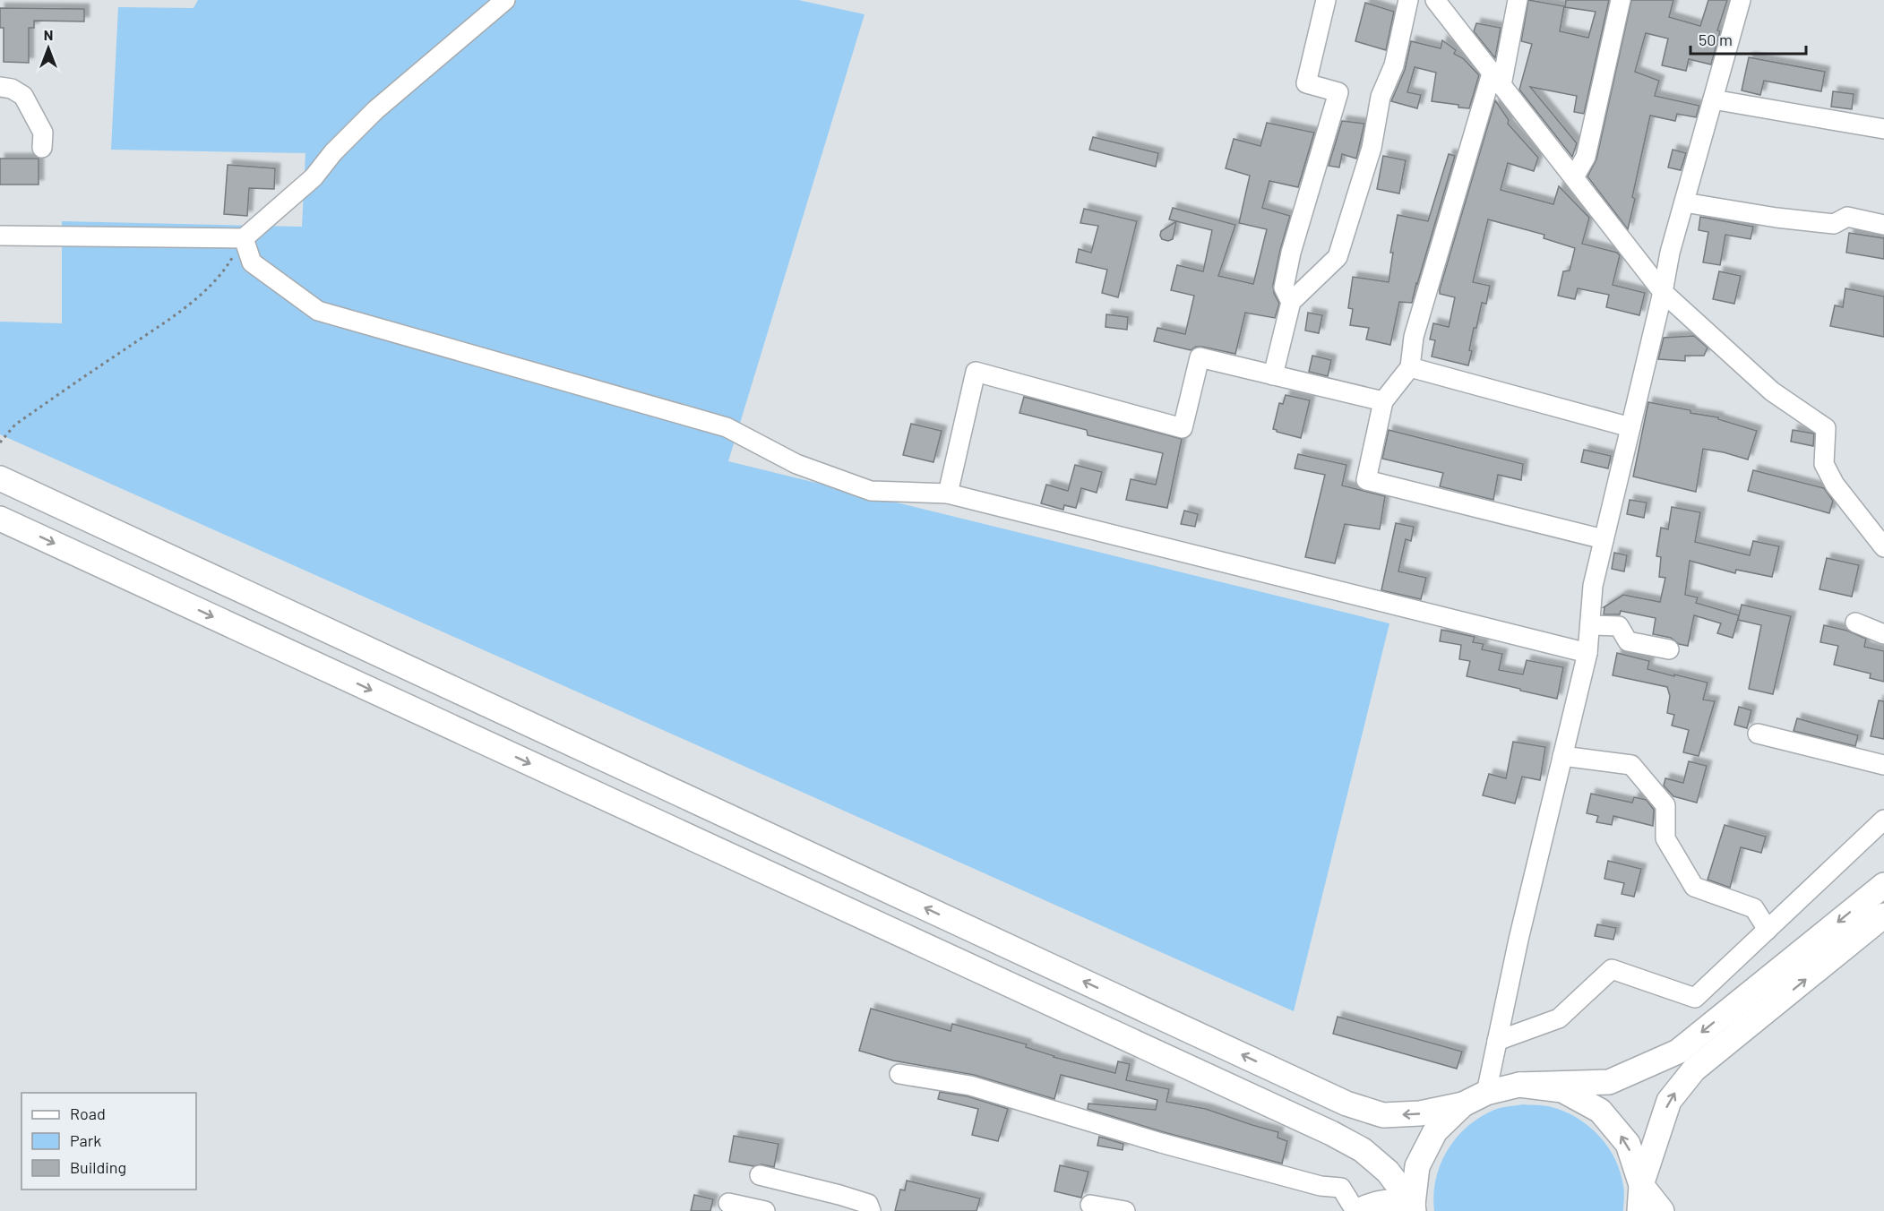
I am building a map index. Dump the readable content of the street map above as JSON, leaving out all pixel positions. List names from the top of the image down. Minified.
{"legend":["Road","Park","Building"],"scale_bar":"50 m","north":"top"}
